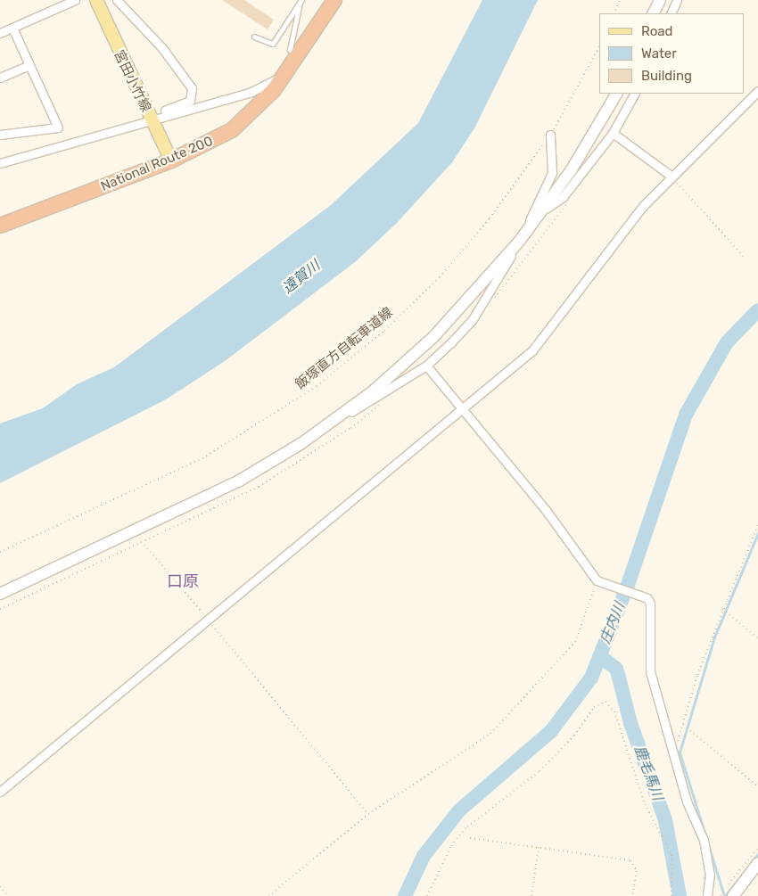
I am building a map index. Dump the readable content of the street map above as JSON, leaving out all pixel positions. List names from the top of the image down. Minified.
{"streets":{"highway":["National Route 200"],"main road":["宮田小竹線"],"path":["飯塚直方自転車道線"]},"crossings":[["宮田小竹線","National Route 200"]],"districts":["口原"],"water":["遠賀川","庄内川","鹿毛馬川"],"legend":["Road","Water","Building"]}
